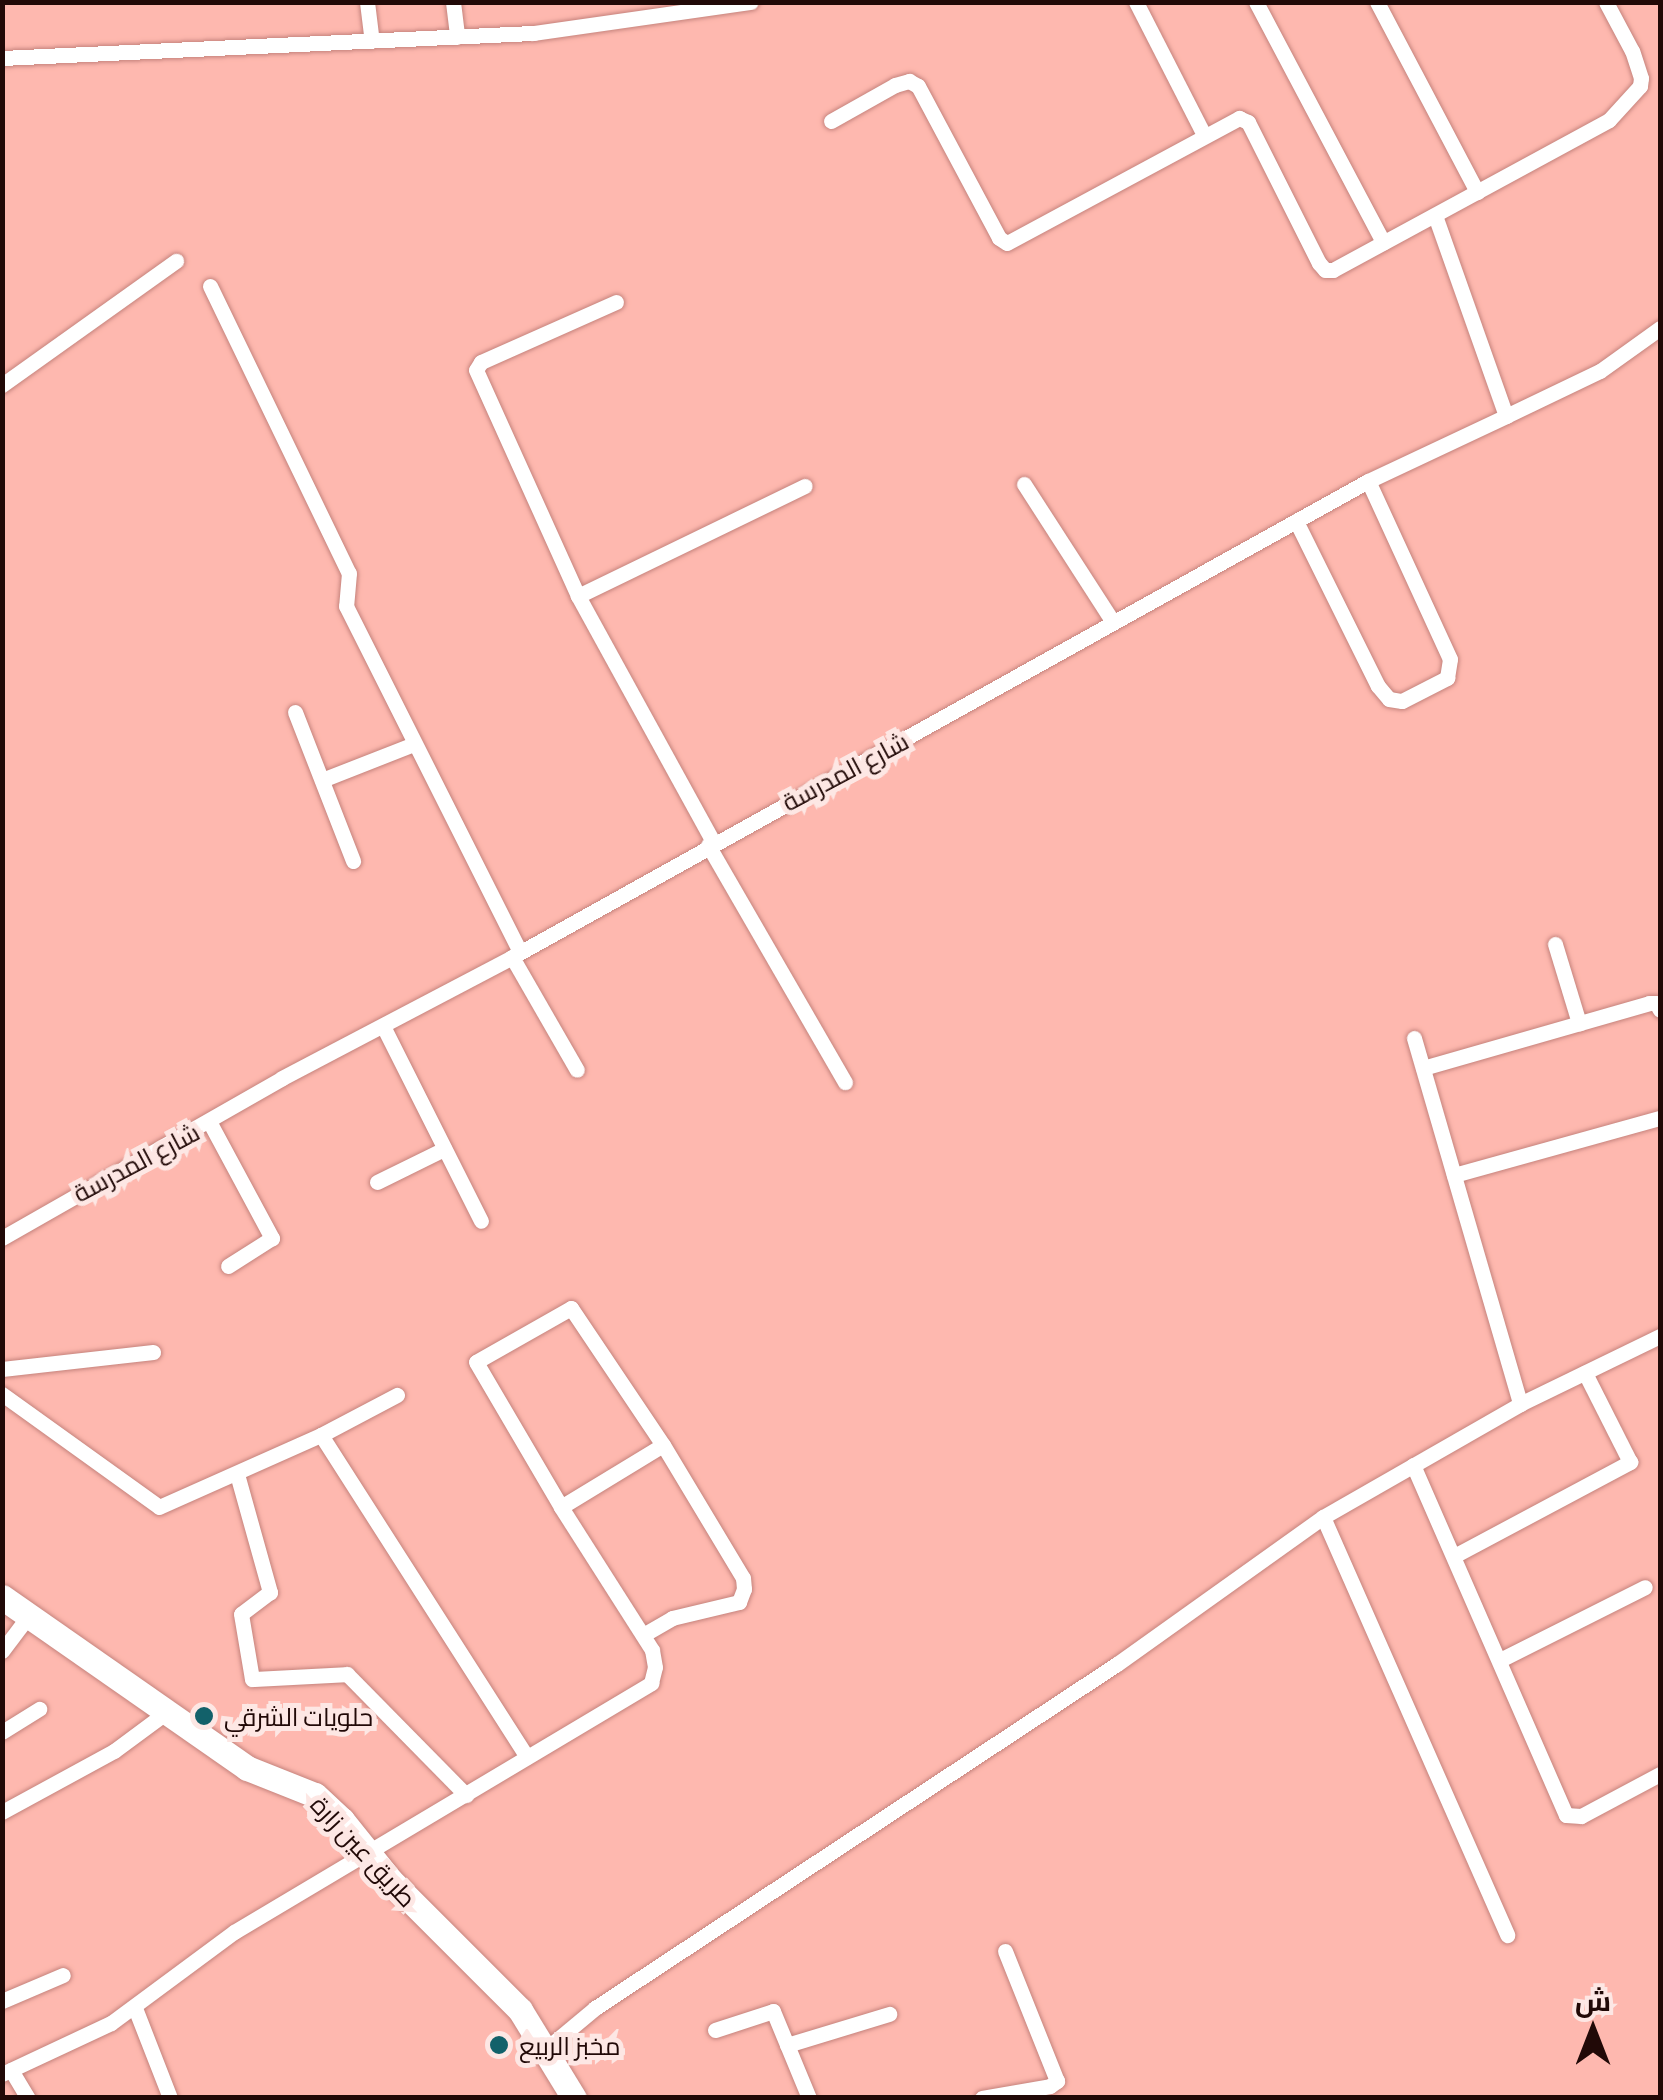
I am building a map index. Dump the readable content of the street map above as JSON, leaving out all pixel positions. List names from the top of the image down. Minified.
{"streets":{"main road":["طريق عين زارة"],"street":["شارع المدرسة"]},"places":["حلويات الشرقي","مخبز الربيع"],"north":"top"}
